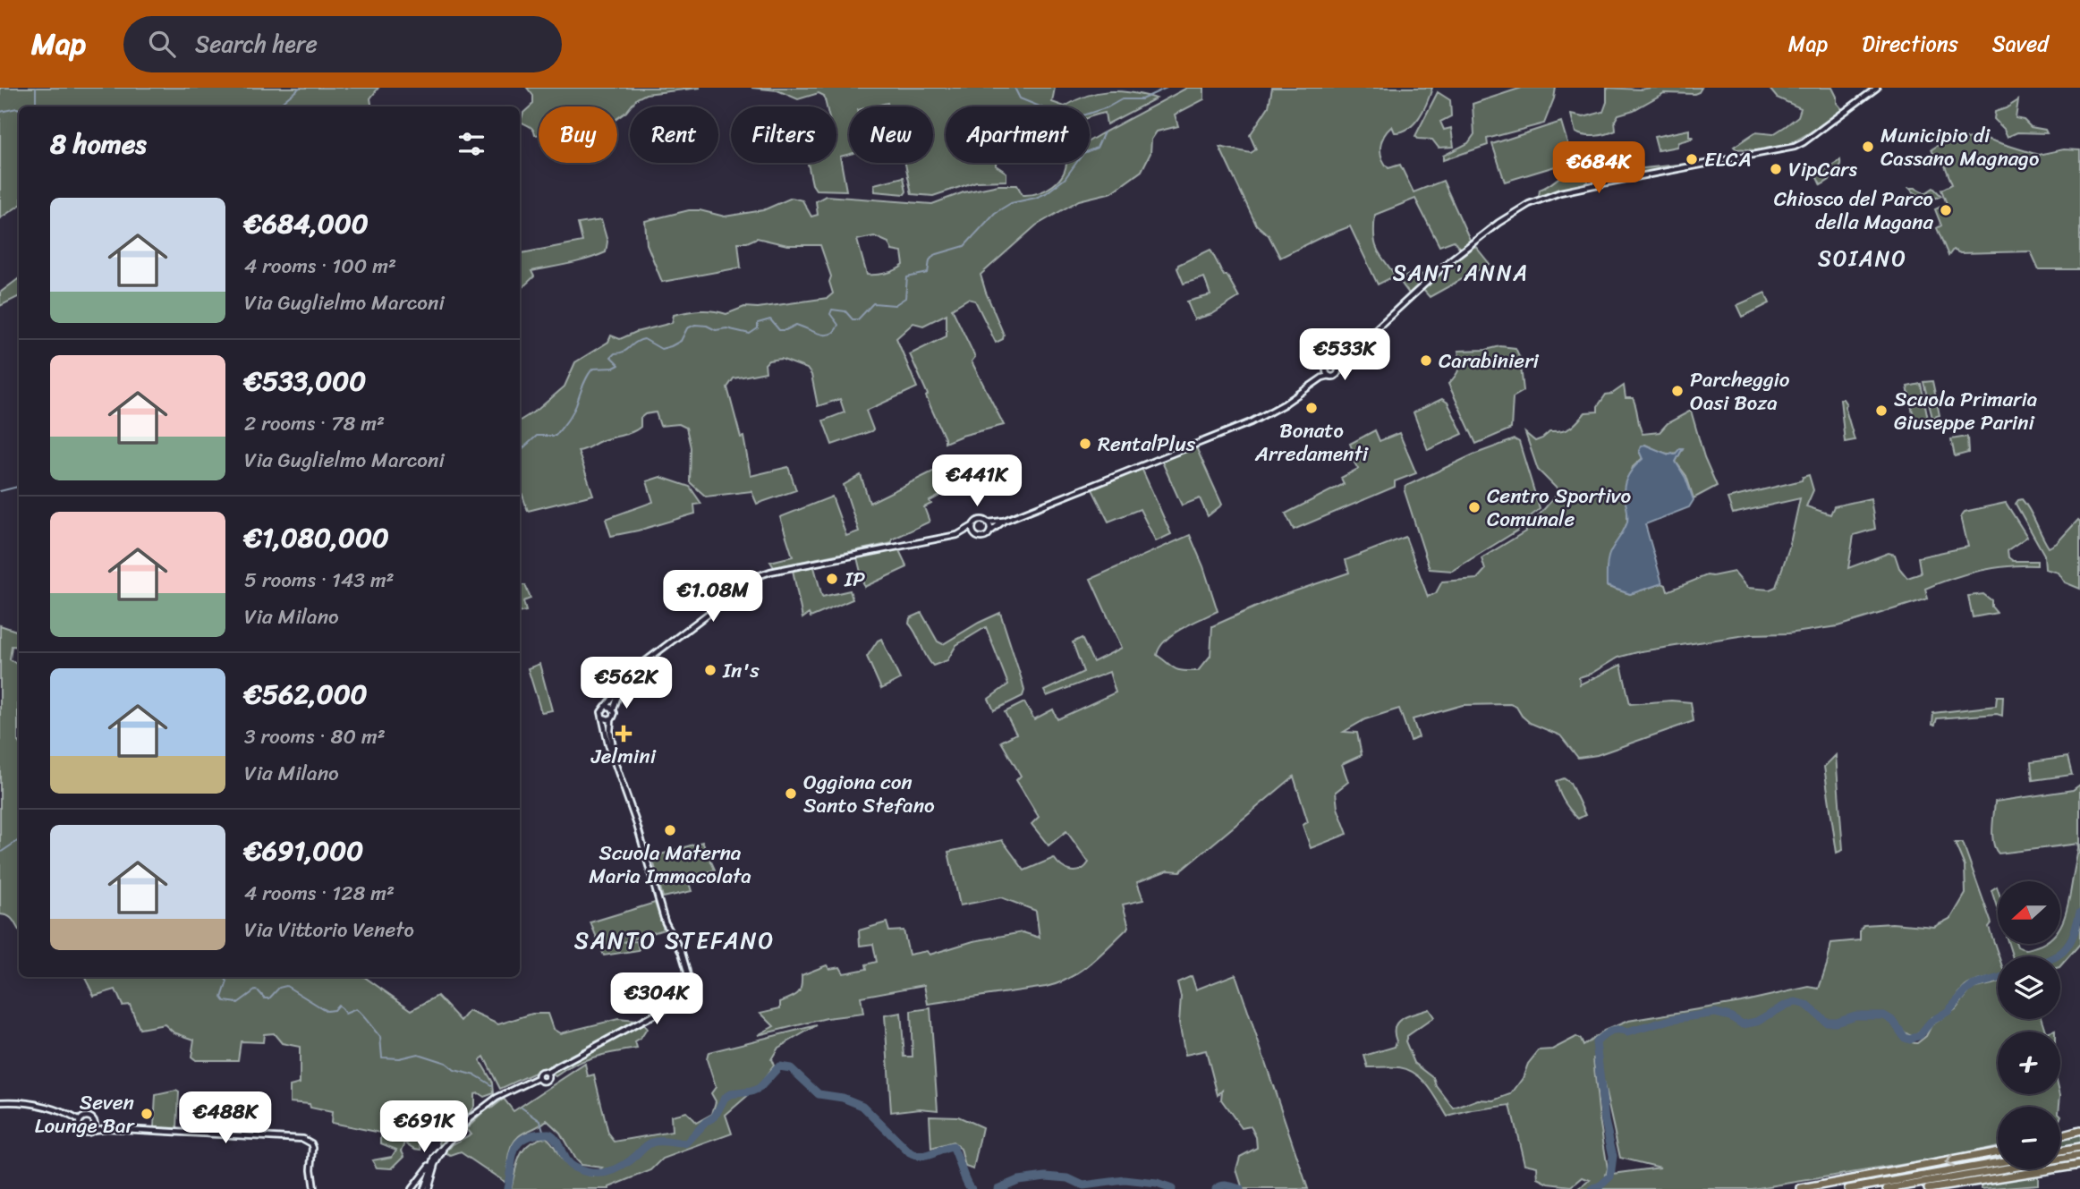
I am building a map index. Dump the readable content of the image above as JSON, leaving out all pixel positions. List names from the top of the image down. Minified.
{"districts":["SOIANO","SANT'ANNA","SANTO STEFANO"],"places":{"other":["Municipio di Cassano Magnago","ELCA","VipCars","Chiosco del Parco della Magana","Carabinieri","Parcheggio Oasi Boza","Bonato Arredamenti","Scuola Primaria Giuseppe Parini","RentalPlus","Centro Sportivo Comunale","IP","In's","Oggiona con Santo Stefano","Scuola Materna Maria Immacolata","Seven Lounge Bar"],"health":["Jelmini"]},"north":"left","page":{"header":"Map","search":"Search here","nav":["Map","Directions","Saved"],"chip":["Buy","Rent","Filters","New","Apartment"],"heading":"8 homes","price":["€684K","€533K","€441K","€1.08M","€562K","€304K","€488K","€691K"],"list":[{"name":"€684,000","note":"4 rooms · 100 m² · Via Guglielmo Marconi"},{"name":"€533,000","note":"2 rooms · 78 m² · Via Guglielmo Marconi"},{"name":"€1,080,000","note":"5 rooms · 143 m² · Via Milano"},{"name":"€562,000","note":"3 rooms · 80 m² · Via Milano"},{"name":"€691,000","note":"4 rooms · 128 m² · Via Vittorio Veneto"}],"map_buttons":["+","−"]}}
